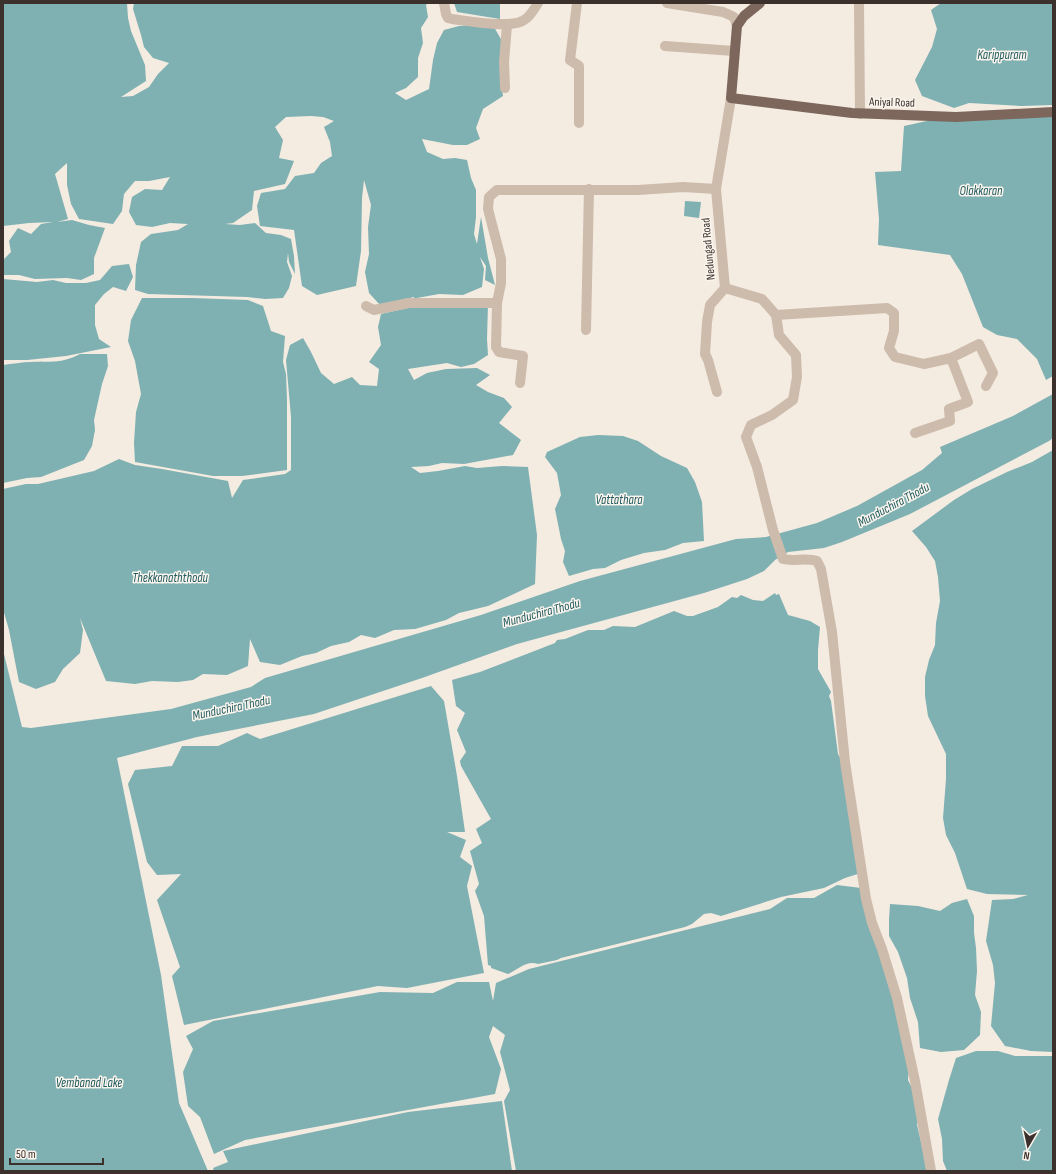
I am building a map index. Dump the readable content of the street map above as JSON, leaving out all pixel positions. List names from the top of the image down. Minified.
{"streets":{"main road":["Aniyal Road","Nedungad Road"]},"crossings":[["Aniyal Road","Nedungad Road"]],"water":["Karippuram","Olakkaran","Vattathara","Munduchira Thodu","Thekkanaththodu","Vembanad Lake"],"scale_bar":"50 m","north":"bottom"}
